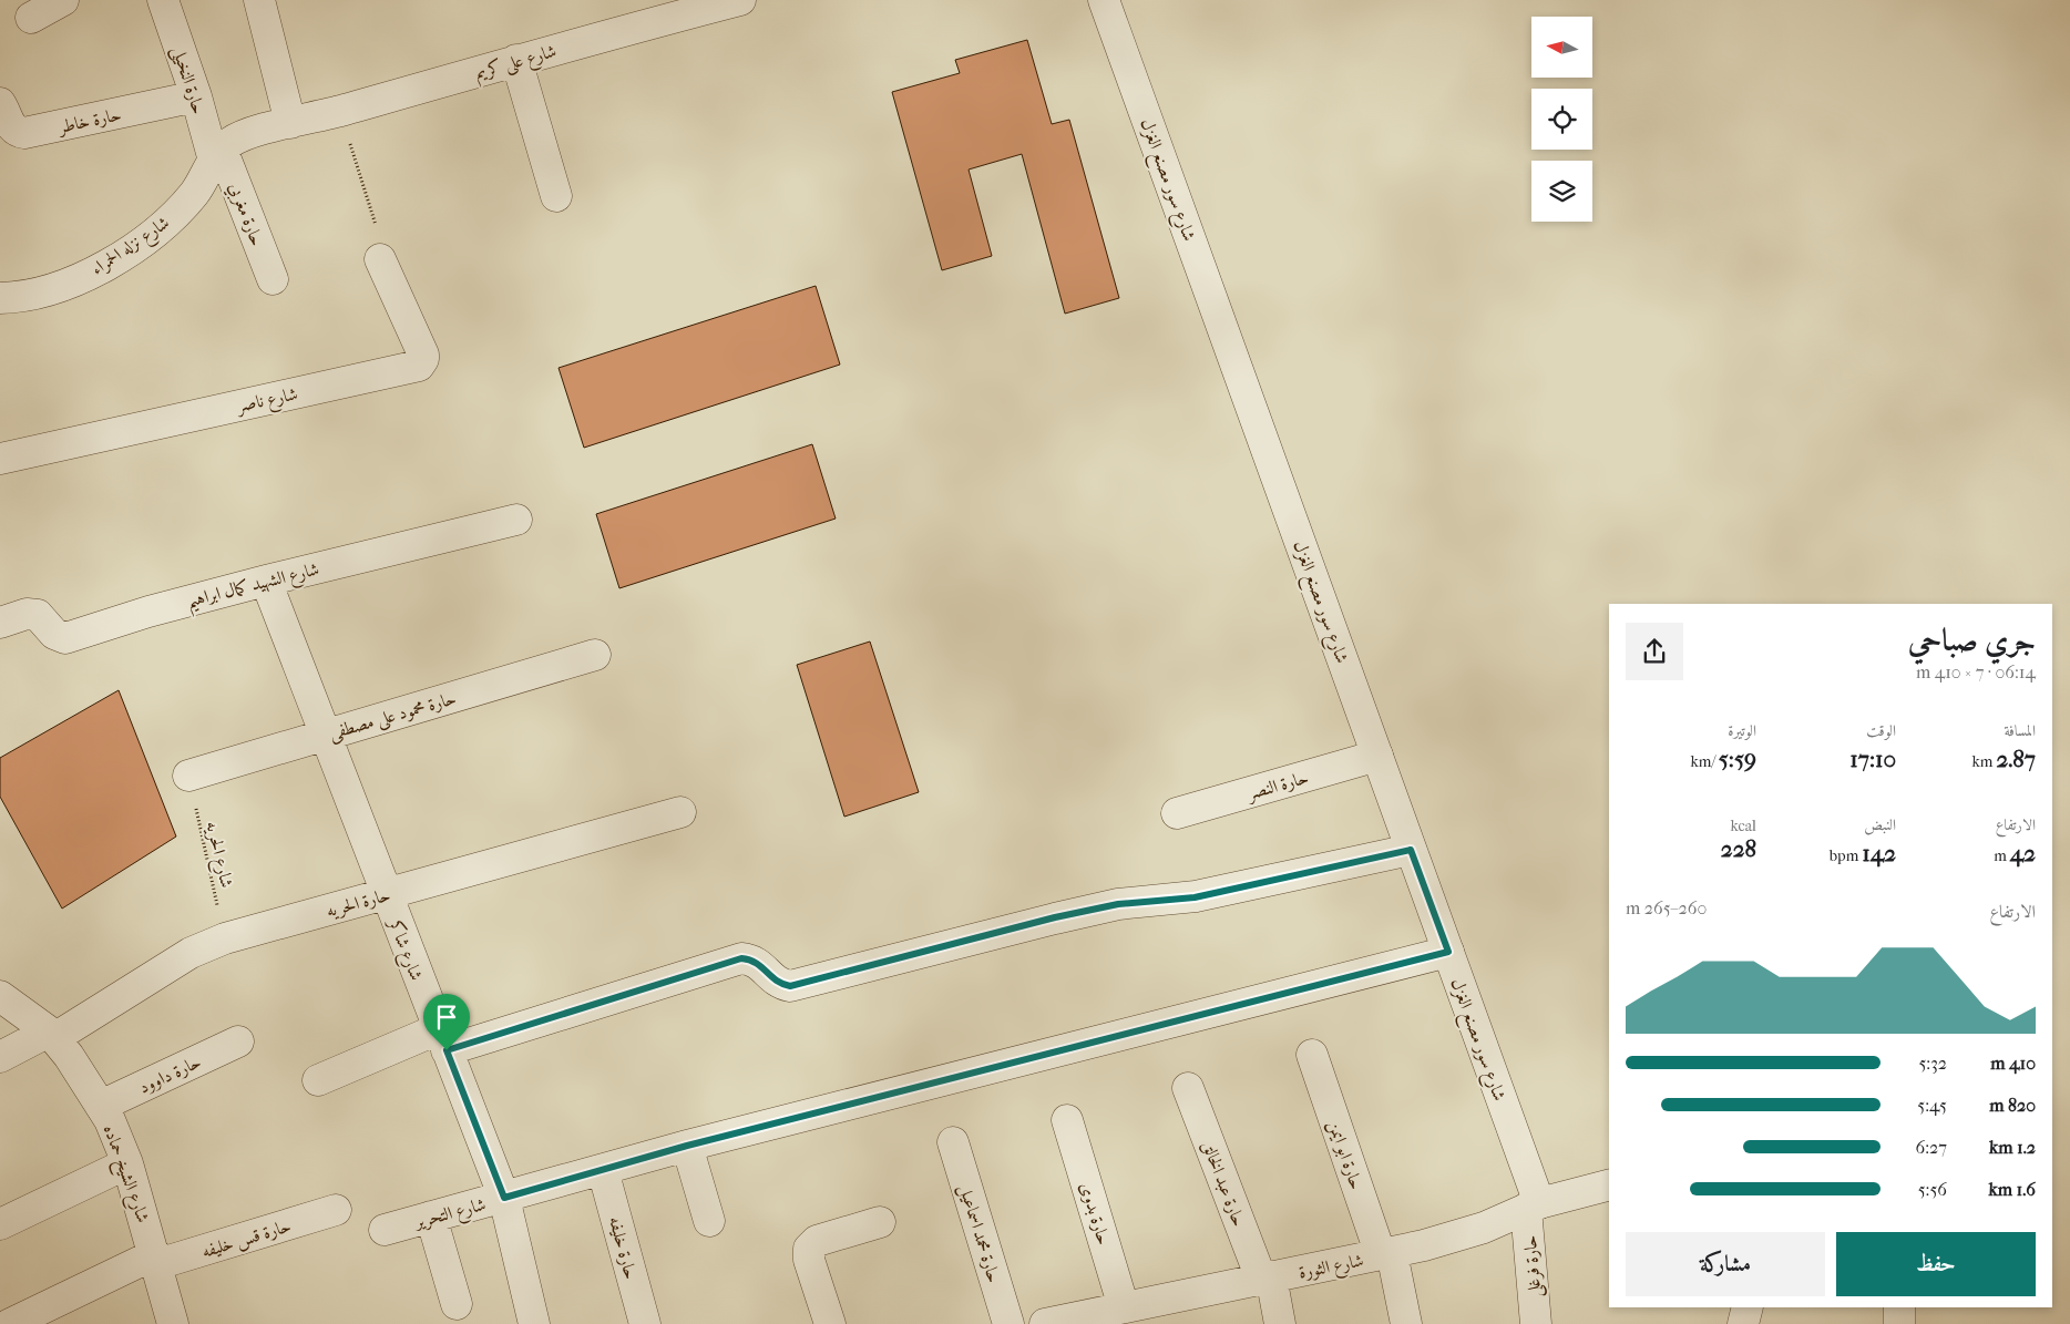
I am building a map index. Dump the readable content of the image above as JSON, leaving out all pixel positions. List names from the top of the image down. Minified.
{"streets":{"street":["شارع على كريم","حارة النخيلى","حارة خاطر","شارع سور مصنع الغزل","حارة مغربي","شارع نزله الحمراء","شارع ناصر","شارع الشهيد كمال ابراهيم","حارة محمود على مصطفى","حارة النصر","حارة الحريه","شارع شاكر","حارة داوود","حارة ابو ايمن","شارع الشيخ حماده","حارة عبد الخالق","شارع التحرير","حارة بدوى","حارة محمد اسماعيل","حارة قس خليفه","حارة خليفه","شارع الثورة","حارة فرغلى"],"path":["شارع الحريه"]},"crossings":[["حارة النخيلى","حارة خاطر"],["حارة النخيلى","حارة مغربي"],["حارة النخيلى","شارع نزله الحمراء"],["شارع سور مصنع الغزل","حارة النصر"],["شارع سور مصنع الغزل","شارع التحرير"],["شارع سور مصنع الغزل","شارع الثورة"],["شارع سور مصنع الغزل","حارة فرغلى"],["حارة مغربي","شارع نزله الحمراء"],["شارع الشهيد كمال ابراهيم","شارع شاكر"],["حارة محمود على مصطفى","شارع الحريه"],["حارة محمود على مصطفى","شارع شاكر"],["شارع الحريه","حارة الحريه"],["حارة الحريه","شارع شاكر"],["حارة الحريه","شارع الشيخ حماده"],["شارع شاكر","شارع التحرير"],["حارة داوود","شارع الشيخ حماده"],["حارة ابو ايمن","شارع الثورة"],["شارع الشيخ حماده","حارة قس خليفه"],["حارة عبد الخالق","شارع الثورة"],["شارع التحرير","حارة خليفه"],["حارة بدوى","شارع الثورة"],["شارع الثورة","حارة فرغلى"]],"north":"left","page":{"heading":["جري صباحي","06:14 · 7 × 410 m"],"stats":[["المسافة","2.87 km"],["الوقت","17:10"],["الوتيرة","5:59 /km"],["الارتفاع","42 m"],["النبض","142 bpm"],["kcal","228"]],"chart":["الارتفاع","260–265 m"],"list":[{"name":"410 m","note":"5:32"},{"name":"820 m","note":"5:45"},{"name":"1.2 km","note":"6:27"},{"name":"1.6 km","note":"5:56"}],"buttons":["حفظ","مشاركة"]}}
